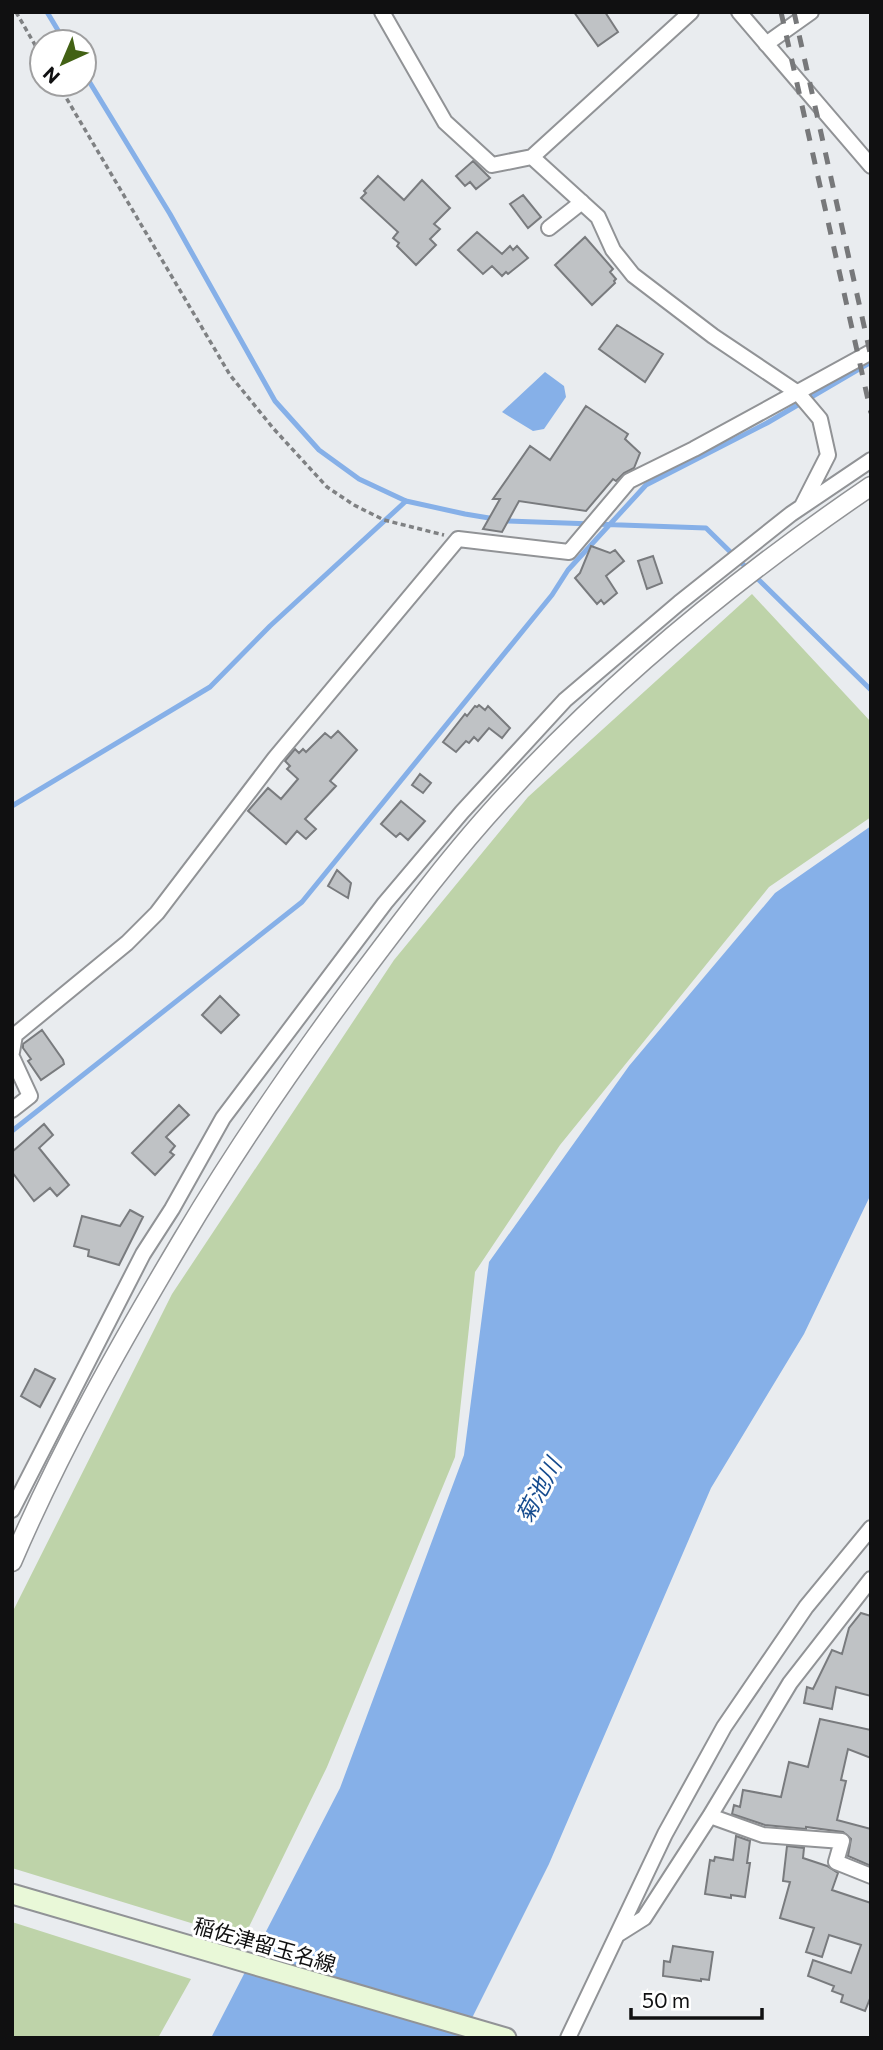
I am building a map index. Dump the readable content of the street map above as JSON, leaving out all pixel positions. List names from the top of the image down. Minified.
{"streets":{"main road":["稲佐津留玉名線"]},"water":["菊池川"],"scale_bar":"50 m","north":"bottom left"}
